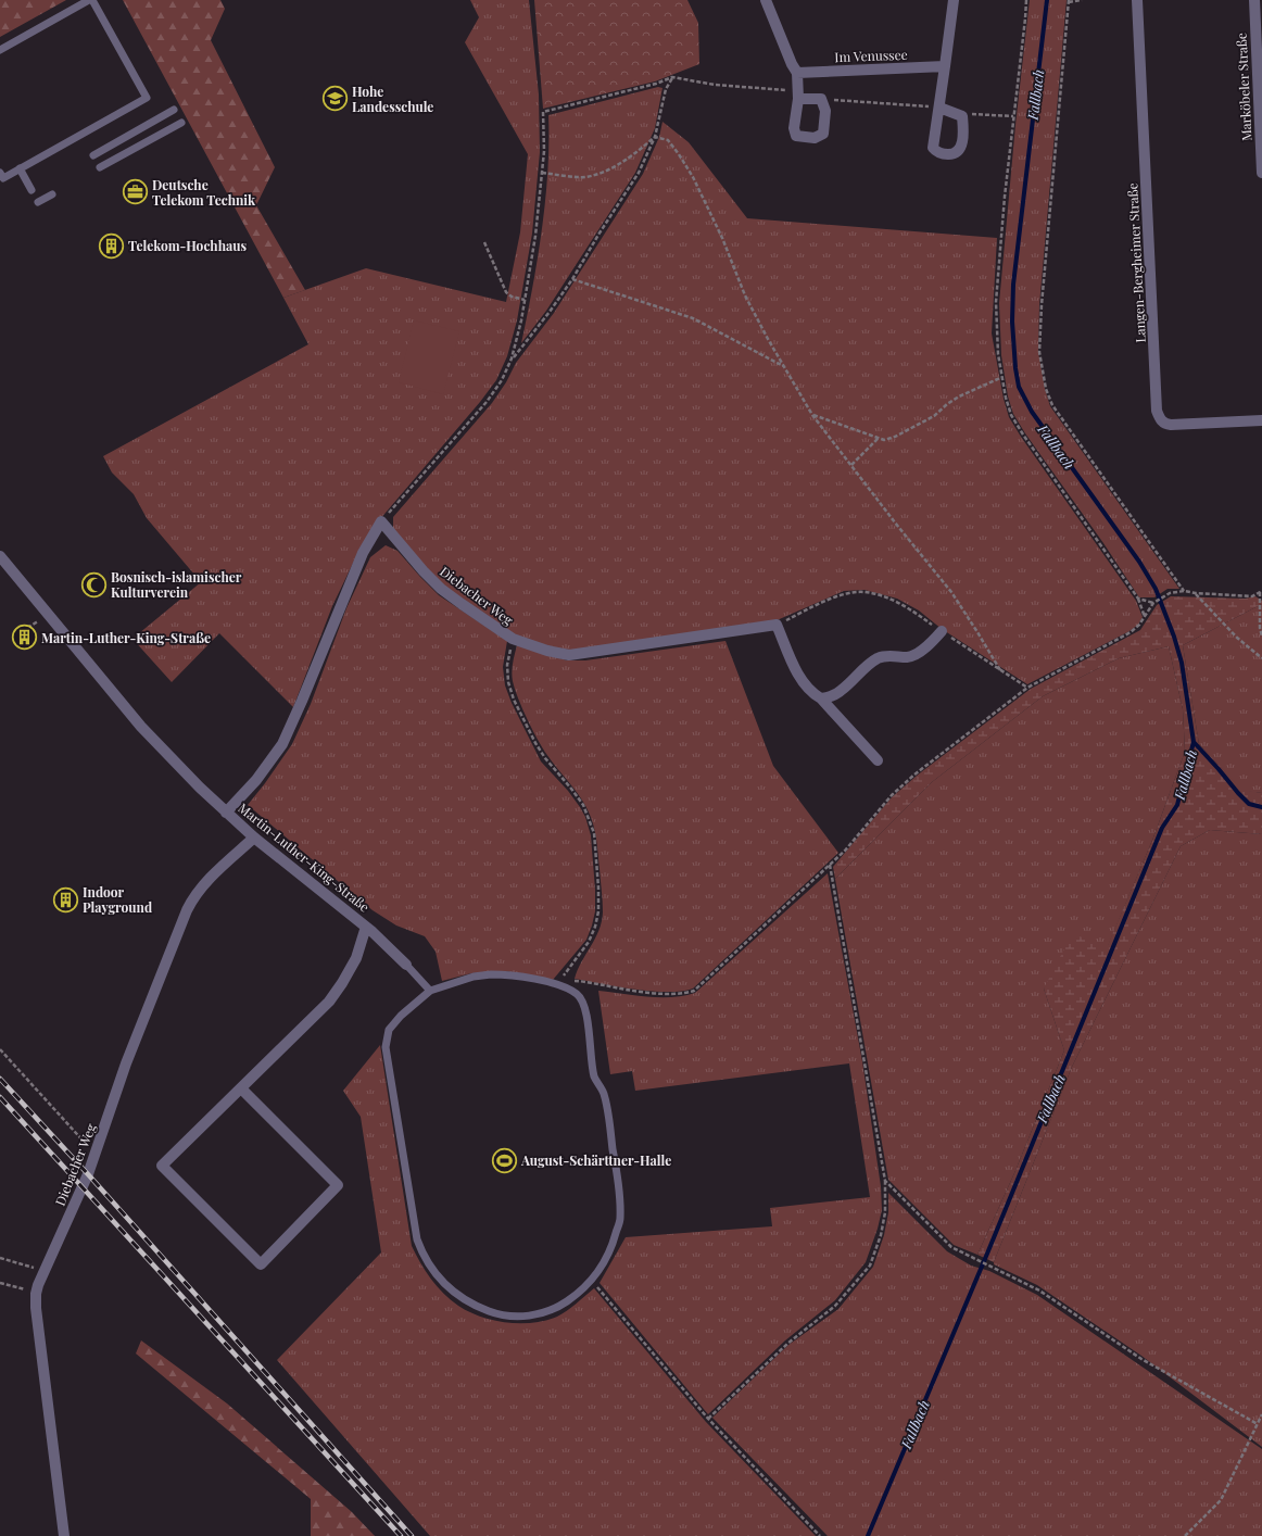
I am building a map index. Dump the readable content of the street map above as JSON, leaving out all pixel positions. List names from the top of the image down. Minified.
{"streets":{"street":["Im Venussee","Marköbeler Straße","Langen-Bergheimer Straße","Diebacher Weg","Martin-Luther-King-Straße"]},"crossings":[["Diebacher Weg","Martin-Luther-King-Straße"]],"water":["Fallbach"],"places":{"school or university":["Hohe Landesschule"],"office":["Deutsche Telekom Technik"],"building":["Telekom-Hochhaus","Martin-Luther-King-Straße","Indoor Playground"],"mosque":["Bosnisch-islamischer Kulturverein"],"sports":["August-Schärttner-Halle"]}}
